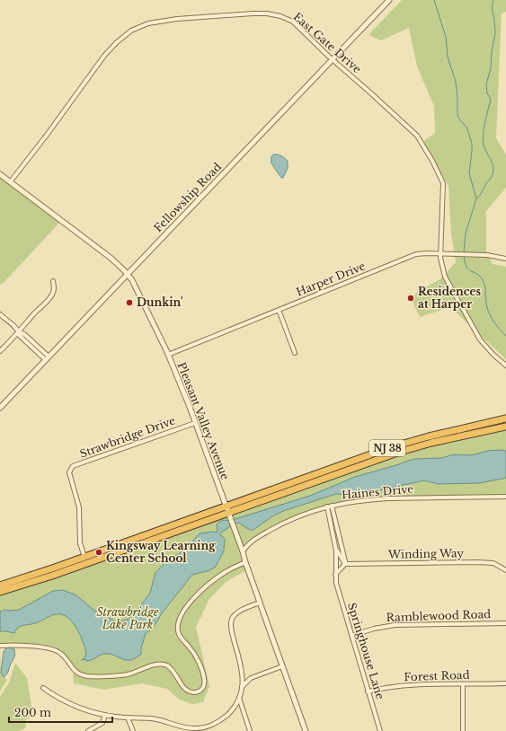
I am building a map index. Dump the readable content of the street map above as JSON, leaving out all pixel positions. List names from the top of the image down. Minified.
{"streets":{"highway":["NJ 38"],"street":["East Gate Drive","Fellowship Road","Harper Drive","Pleasant Valley Avenue","Strawbridge Drive","Haines Drive","Winding Way","Ramblewood Road","Springhouse Lane","Forest Road"]},"crossings":[["East Gate Drive","Fellowship Road"],["East Gate Drive","Harper Drive"],["East Gate Drive","Pleasant Valley Avenue"],["Fellowship Road","Pleasant Valley Avenue"],["Harper Drive","Pleasant Valley Avenue"],["Pleasant Valley Avenue","Strawbridge Drive"],["Pleasant Valley Avenue","NJ 38"],["Pleasant Valley Avenue","Haines Drive"],["Strawbridge Drive","NJ 38"],["Haines Drive","Springhouse Lane"],["Winding Way","Springhouse Lane"],["Ramblewood Road","Springhouse Lane"],["Springhouse Lane","Forest Road"]],"parks":["Strawbridge Lake Park"],"places":["Residences at Harper","Dunkin'","Kingsway Learning Center School"],"scale_bar":"200 m"}
